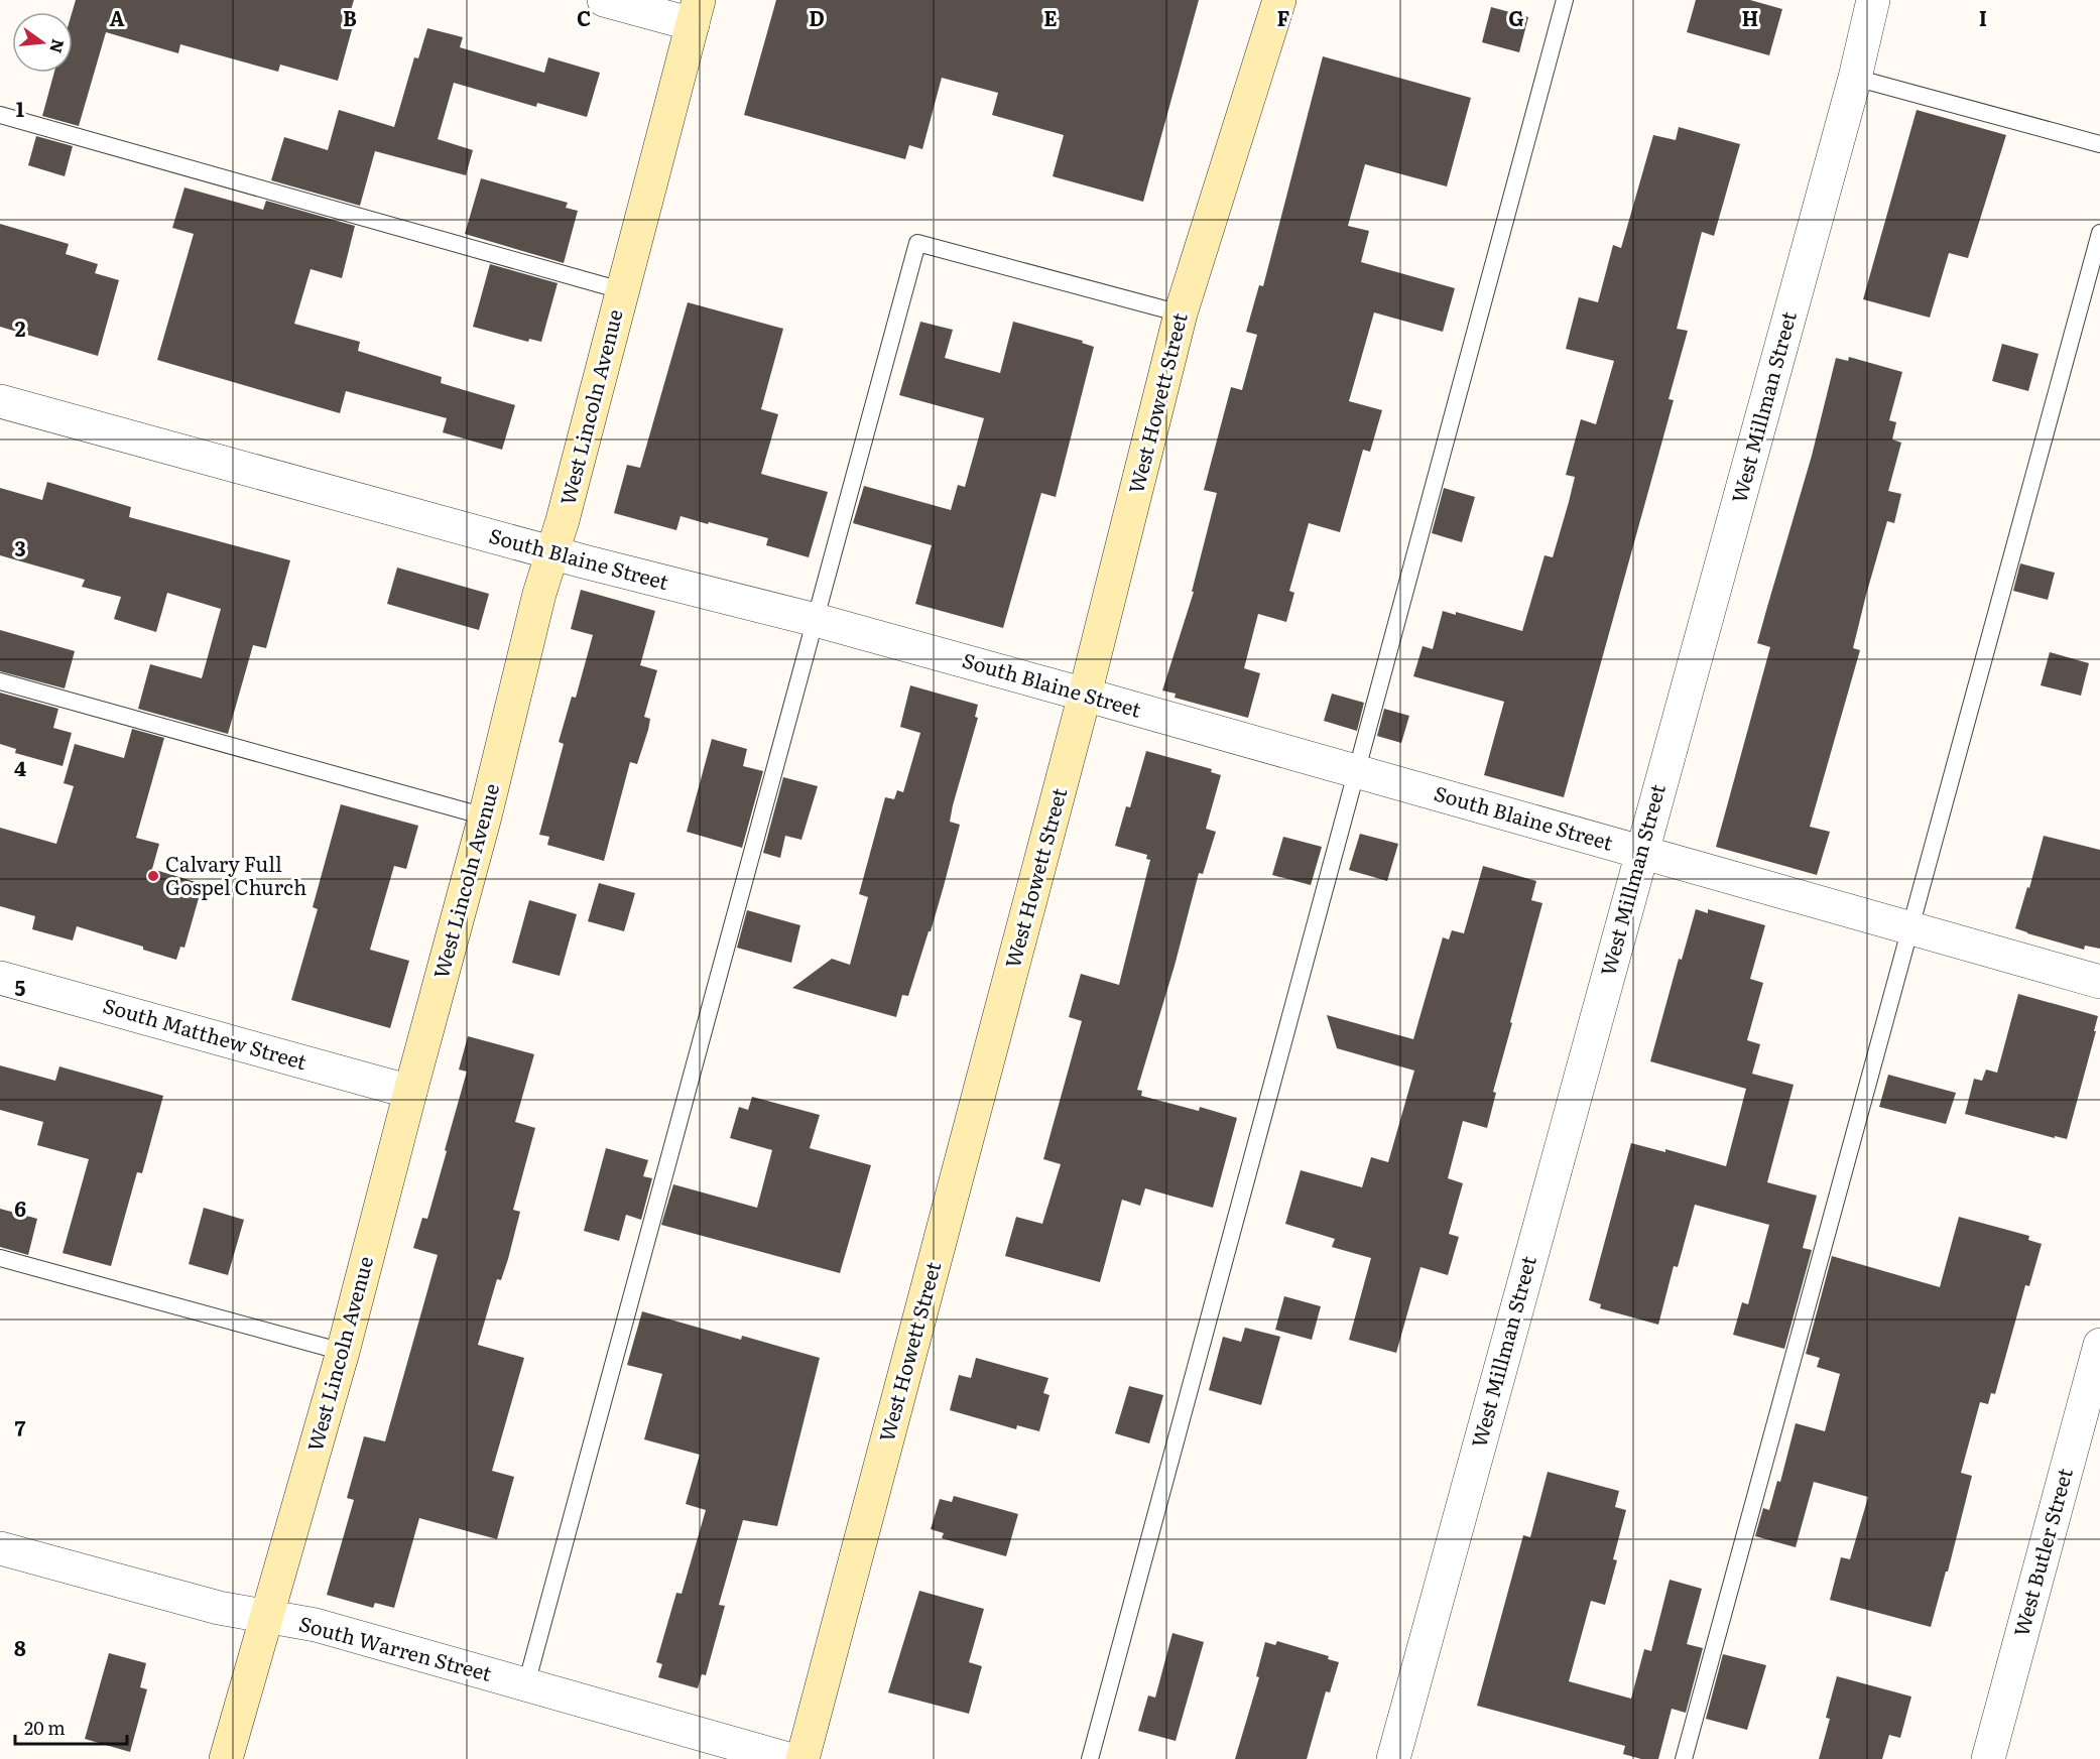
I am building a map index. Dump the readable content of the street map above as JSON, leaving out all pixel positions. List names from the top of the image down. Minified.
{"streets":{"main road":["West Howett Street","West Lincoln Avenue"],"street":["West Millman Street","South Blaine Street","South Matthew Street","West Butler Street","South Warren Street"]},"crossings":[["West Howett Street","South Blaine Street"],["West Lincoln Avenue","South Blaine Street"],["West Lincoln Avenue","South Matthew Street"],["West Lincoln Avenue","South Warren Street"],["West Millman Street","South Blaine Street"]],"places":["Calvary Full Gospel Church"],"scale_bar":"20 m","north":"right","grid":{"columns":["A","B","C","D","E","F","G","H","I"],"rows":["1","2","3","4","5","6","7","8"]}}
